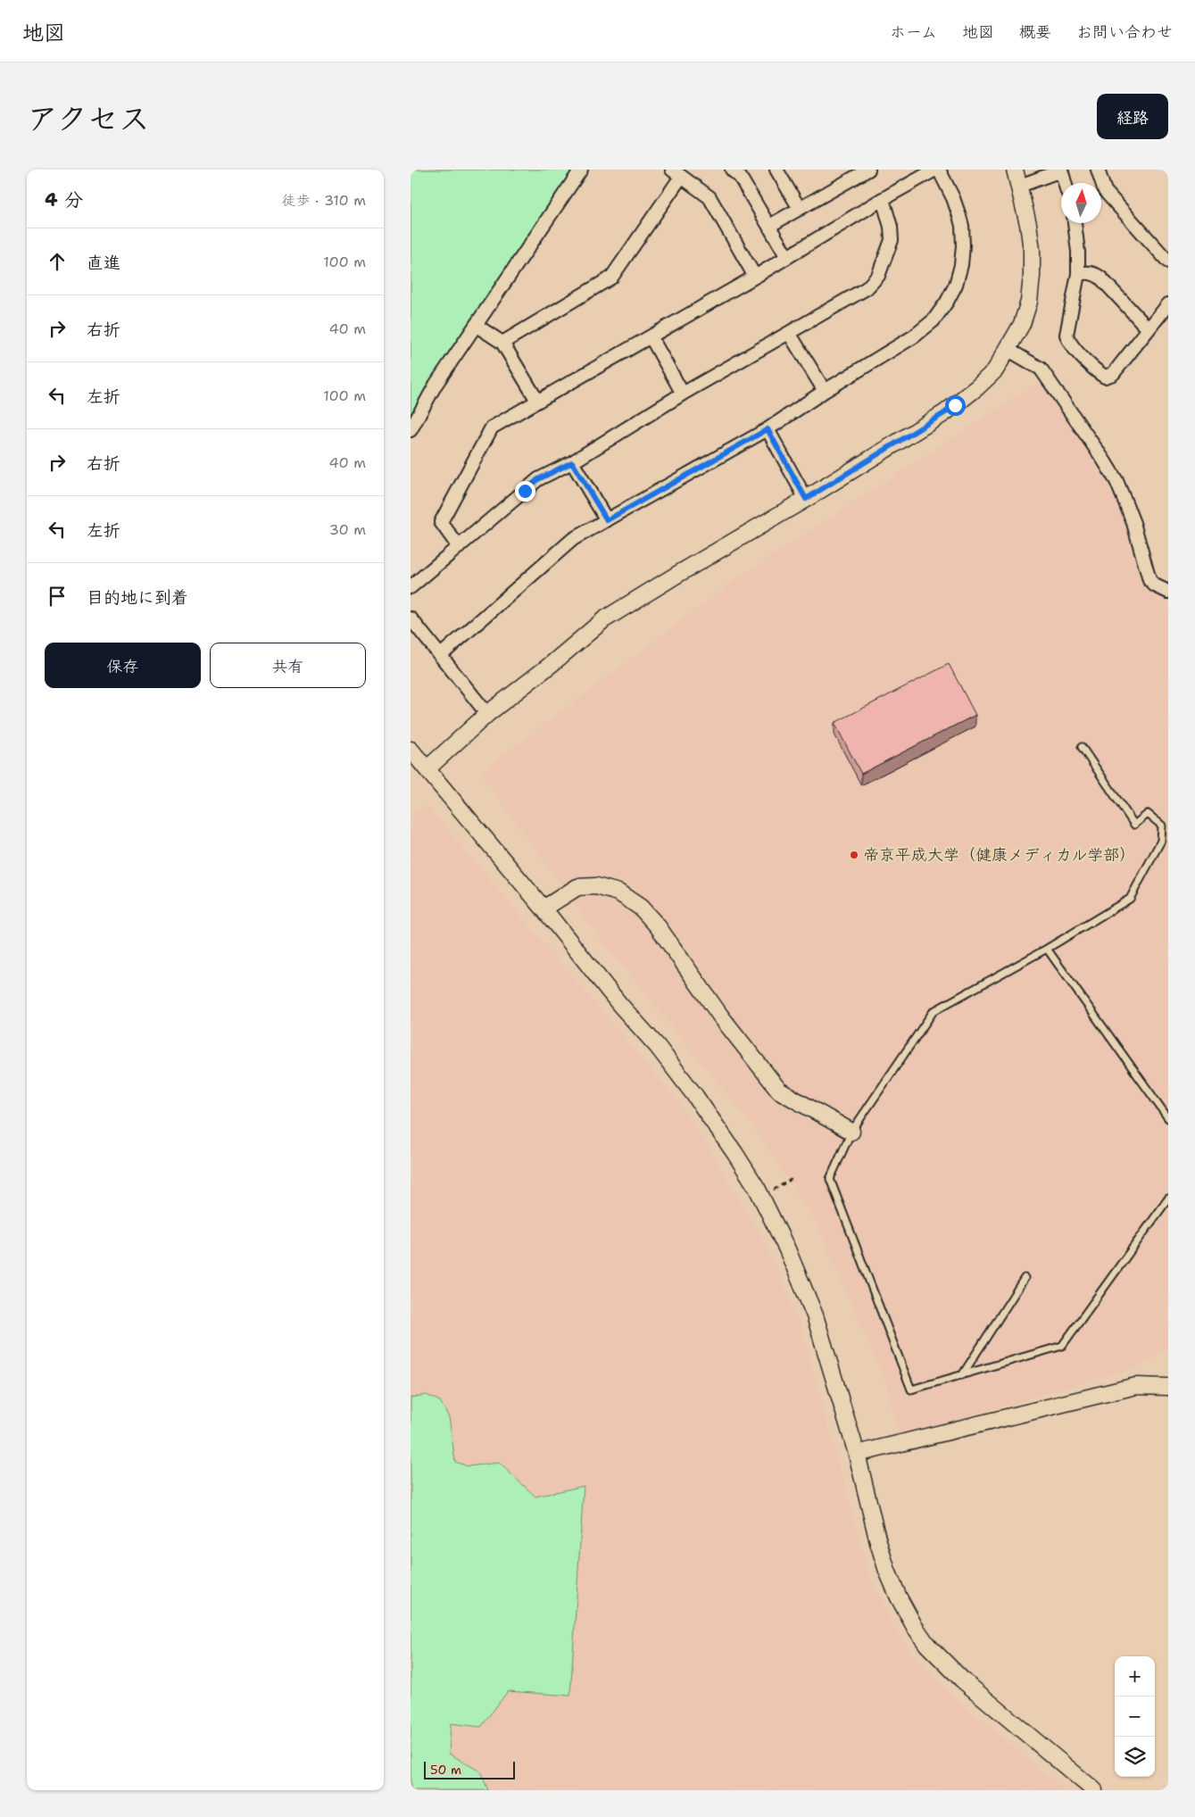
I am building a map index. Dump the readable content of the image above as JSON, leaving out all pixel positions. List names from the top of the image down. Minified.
{"places":["帝京平成大学（健康メディカル学部）"],"scale_bar":"50 m","north":"top","page":{"header":"地図","nav":["ホーム","地図","概要","お問い合わせ"],"title":"アクセス","buttons":["経路",["保存","共有"]],"heading":["4 分","徒歩 · 310 m"],"list":[["直進","100 m"],["右折","40 m"],["左折","100 m"],["右折","40 m"],["左折","30 m"],"目的地に到着"],"map_buttons":["+","−"],"scale":"50 m"}}
